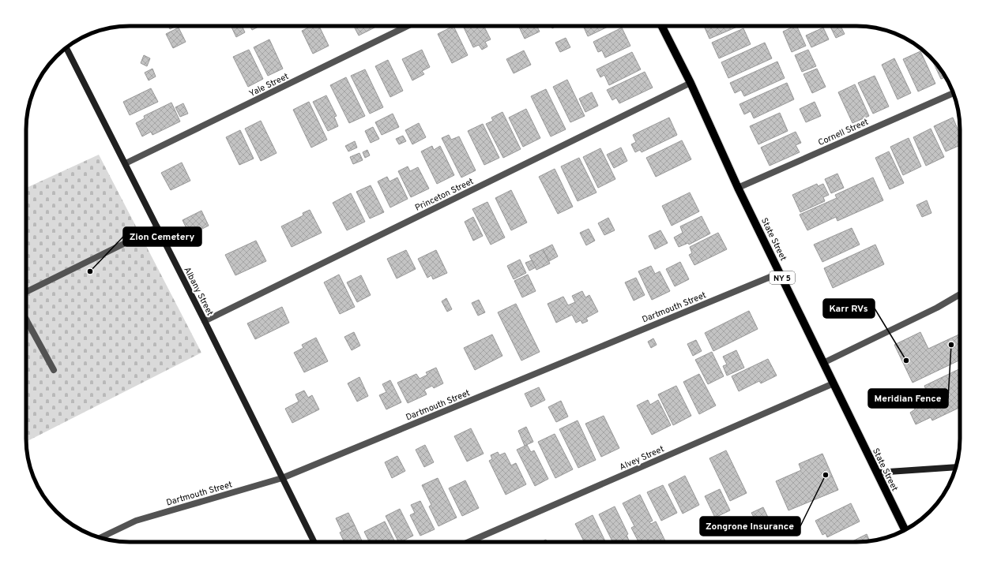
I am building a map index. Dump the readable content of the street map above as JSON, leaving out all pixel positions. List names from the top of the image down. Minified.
{"streets":{"main road":["State Street","NY 5"],"street":["Yale Street","Cornell Street","Princeton Street","Albany Street","Dartmouth Street","Alvey Street"]},"crossings":[["Yale Street","Albany Street"],["Cornell Street","State Street"],["Princeton Street","State Street"],["Princeton Street","Albany Street"],["State Street","Dartmouth Street"],["State Street","Alvey Street"],["Albany Street","Dartmouth Street"]],"places":["Zion Cemetery","Meridian Fence","Karr RVs","Zongrone Insurance"]}
